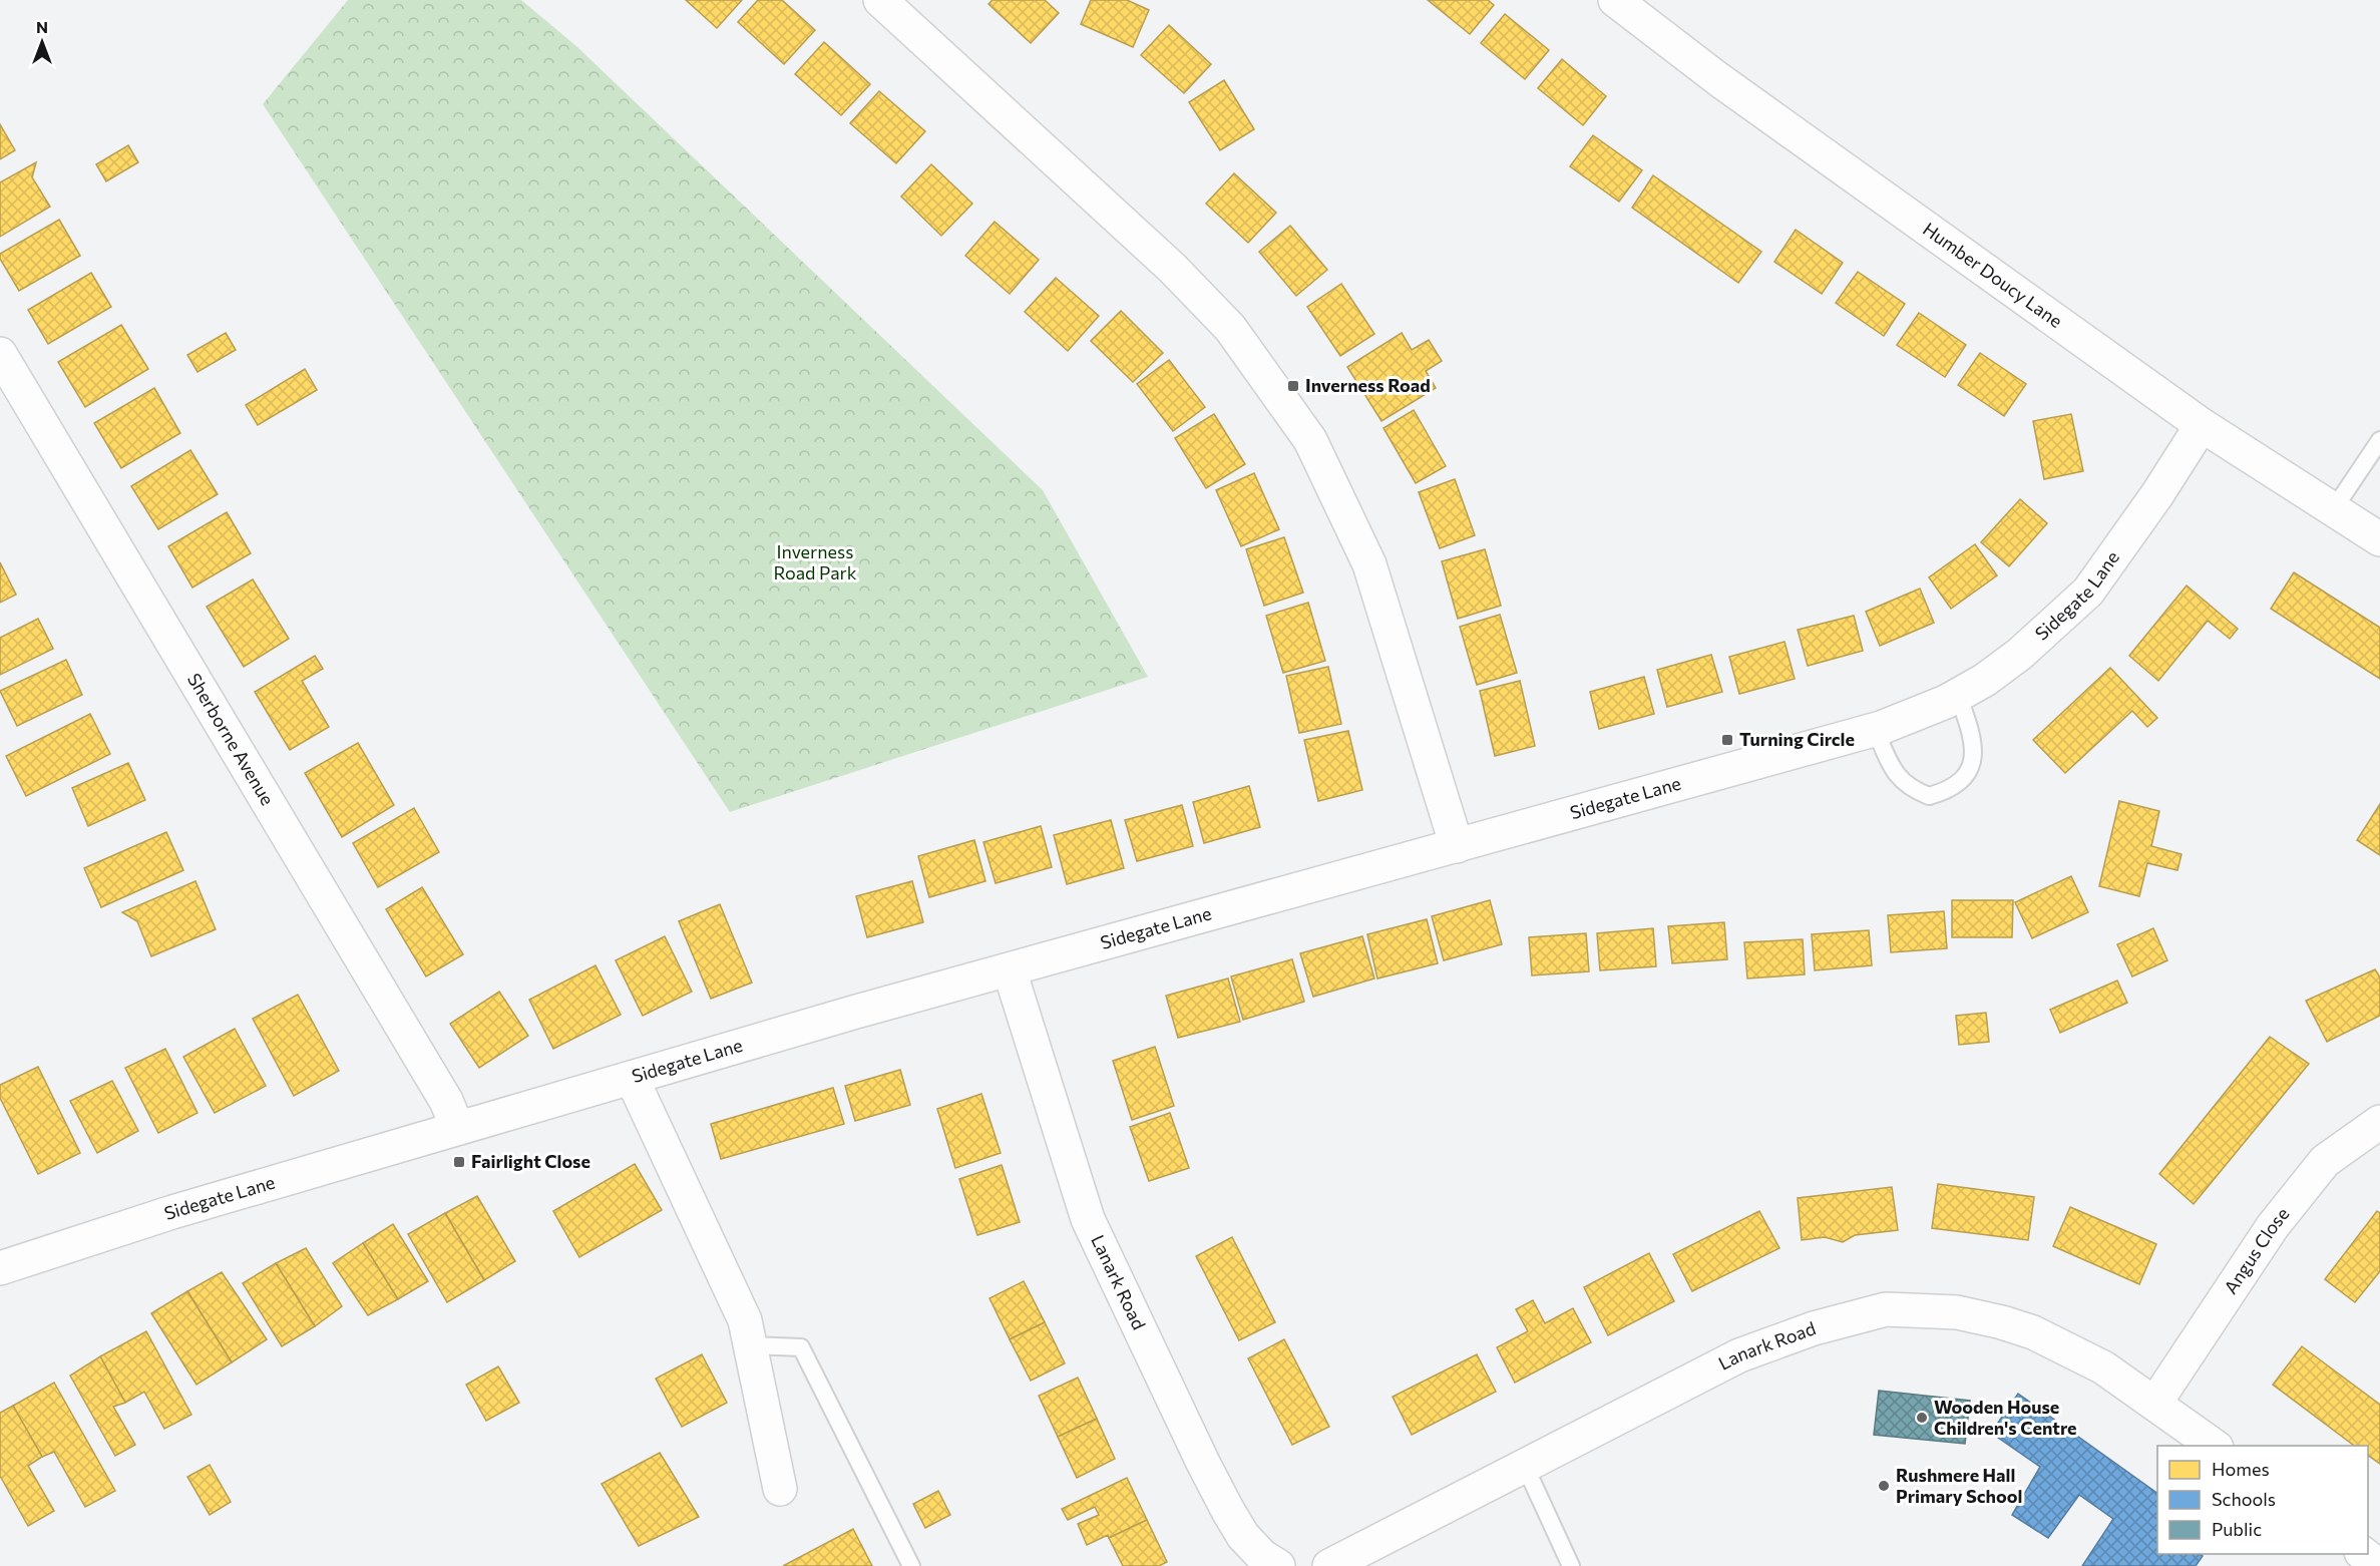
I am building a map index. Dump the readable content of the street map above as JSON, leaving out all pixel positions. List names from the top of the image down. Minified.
{"streets":{"street":["Humber Doucy Lane","Sidegate Lane","Sherborne Avenue","Angus Close","Lanark Road"]},"crossings":[["Humber Doucy Lane","Sidegate Lane"],["Sidegate Lane","Sherborne Avenue"],["Sidegate Lane","Lanark Road"],["Angus Close","Lanark Road"]],"parks":["Inverness Road Park"],"places":{"transit":["Inverness Road","Turning Circle","Fairlight Close"],"other":["Wooden House Children's Centre","Rushmere Hall Primary School"]},"legend":["Homes","Schools","Public"],"north":"top"}
